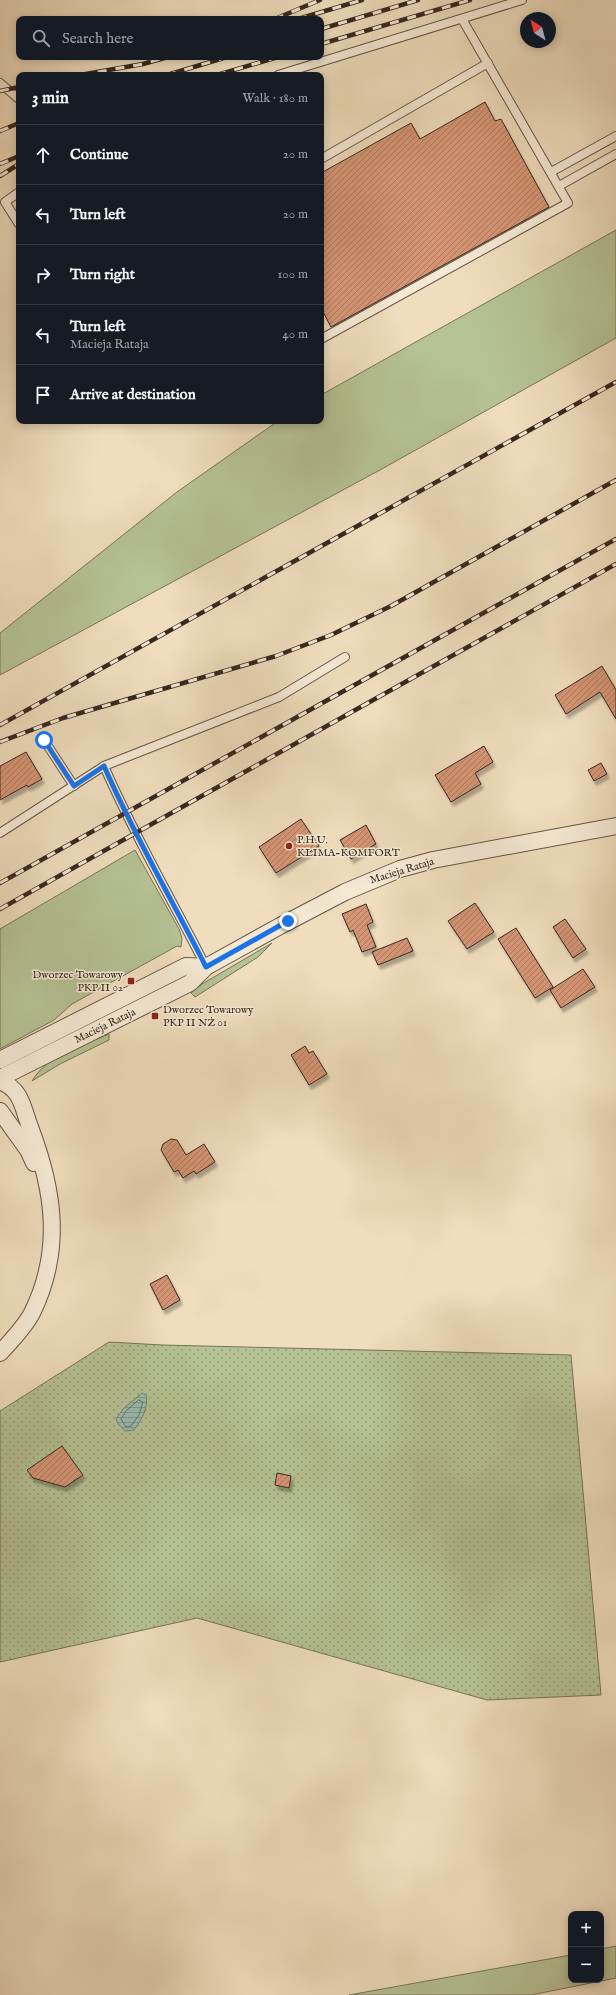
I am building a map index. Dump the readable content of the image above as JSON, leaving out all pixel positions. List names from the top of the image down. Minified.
{"streets":{"street":["Macieja Rataja"]},"places":{"other":["P.H.U. KLIMA-KOMFORT"],"transit":["Dworzec Towarowy PKP II 02","Dworzec Towarowy PKP II NŻ 01"]},"north":"top left","page":{"search":"Search here","heading":["3 min","Walk · 180 m"],"list":[["Continue","20 m"],["Turn left","20 m"],["Turn right","100 m"],["Turn left","Macieja Rataja","40 m"],"Arrive at destination"],"map_buttons":["+","−"]}}
